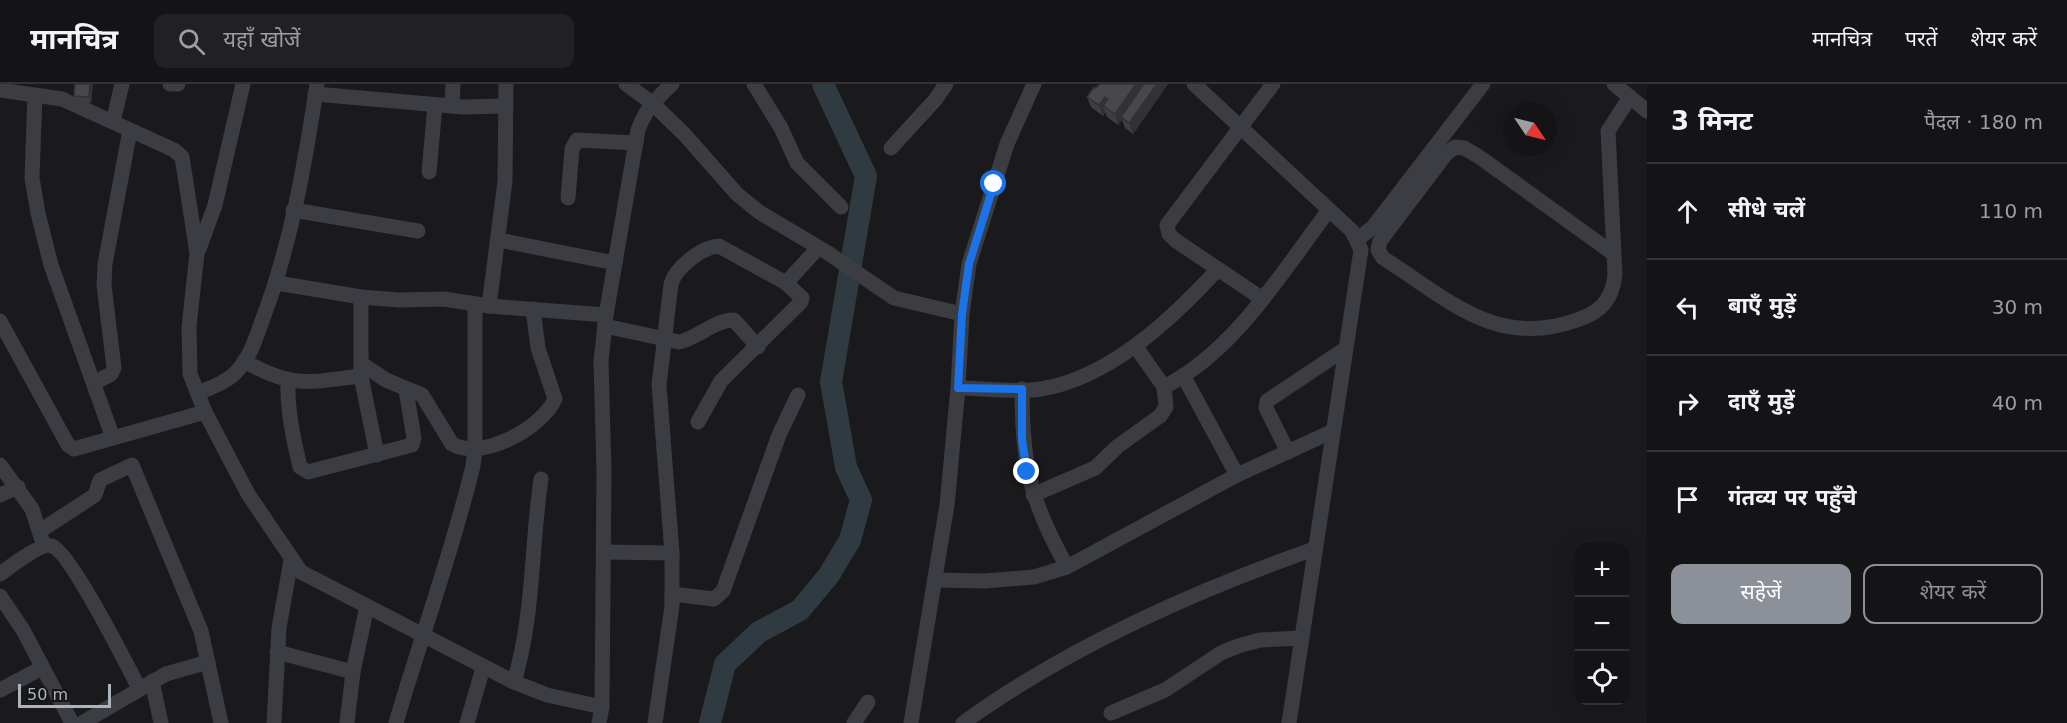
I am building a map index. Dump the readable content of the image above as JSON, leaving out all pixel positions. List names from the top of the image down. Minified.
{"scale_bar":"50 m","north":"bottom right","page":{"header":"मानचित्र","search":"यहाँ खोजें","nav":["मानचित्र","परतें","शेयर करें"],"heading":["3 मिनट","पैदल · 180 m"],"list":[["सीधे चलें","110 m"],["बाएँ मुड़ें","30 m"],["दाएँ मुड़ें","40 m"],"गंतव्य पर पहुँचे"],"map_buttons":["+","−"],"buttons":["सहेजें","शेयर करें"],"scale":"50 m"}}
